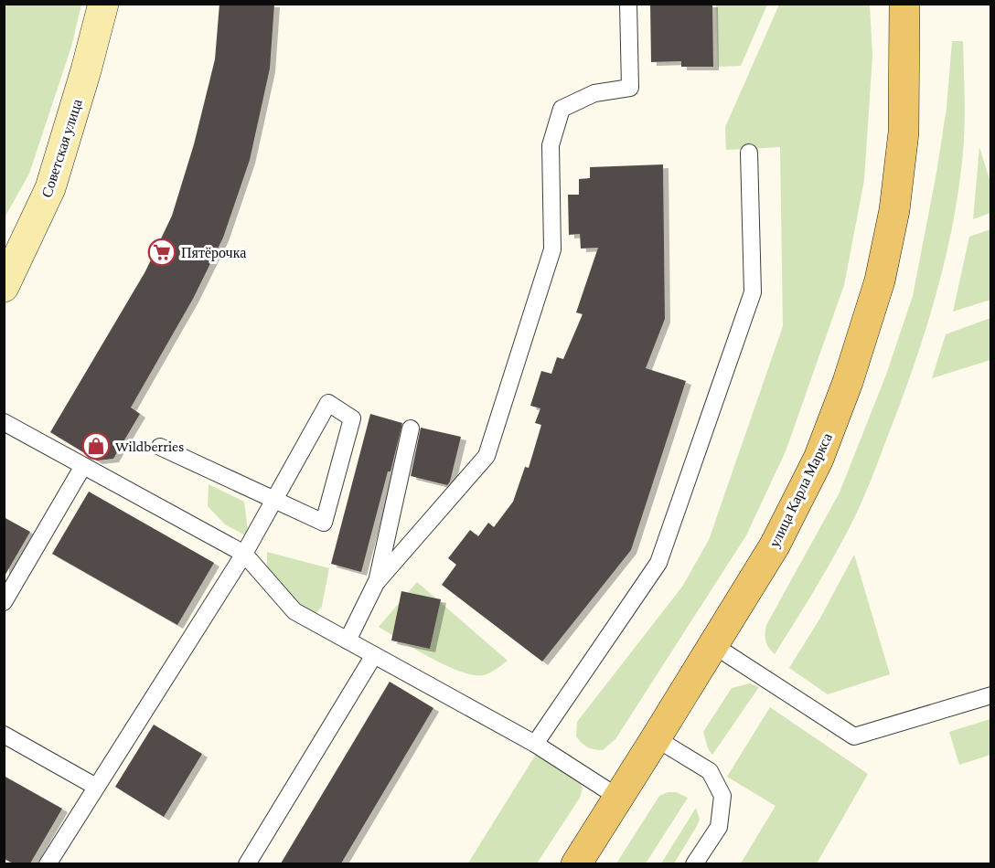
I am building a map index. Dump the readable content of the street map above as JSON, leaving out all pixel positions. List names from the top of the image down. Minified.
{"streets":{"main road":["улица Карла Маркса"],"street":["Советская улица"]},"places":{"supermarket":["Пятёрочка"],"shop":["Wildberries"]}}
